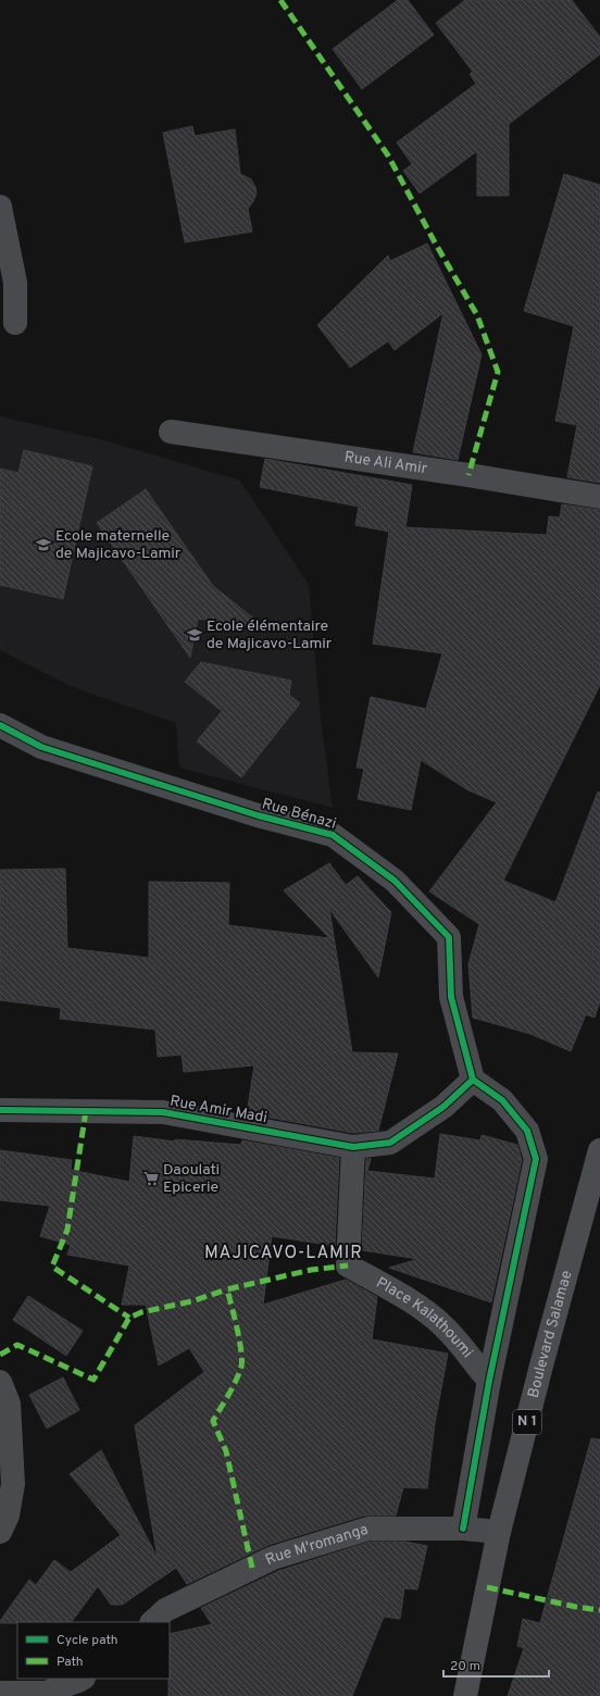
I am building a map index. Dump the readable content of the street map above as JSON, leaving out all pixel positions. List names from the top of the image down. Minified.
{"streets":{"main road":["Boulevard Salamae","N 1"],"street":["Rue Ali Amir","Rue Bénazi","Rue Amir Madi","Place Kalathoumi","Rue M'romanga"]},"crossings":[["Rue Amir Madi","Place Kalathoumi"],["Boulevard Salamae","Rue M'romanga"]],"districts":["MAJICAVO-LAMIR"],"places":{"school or university":["Ecole maternelle de Majicavo-Lamir","Ecole élémentaire de Majicavo-Lamir"],"supermarket":["Daoulati Epicerie"]},"legend":["Cycle path","Path"],"scale_bar":"20 m"}
